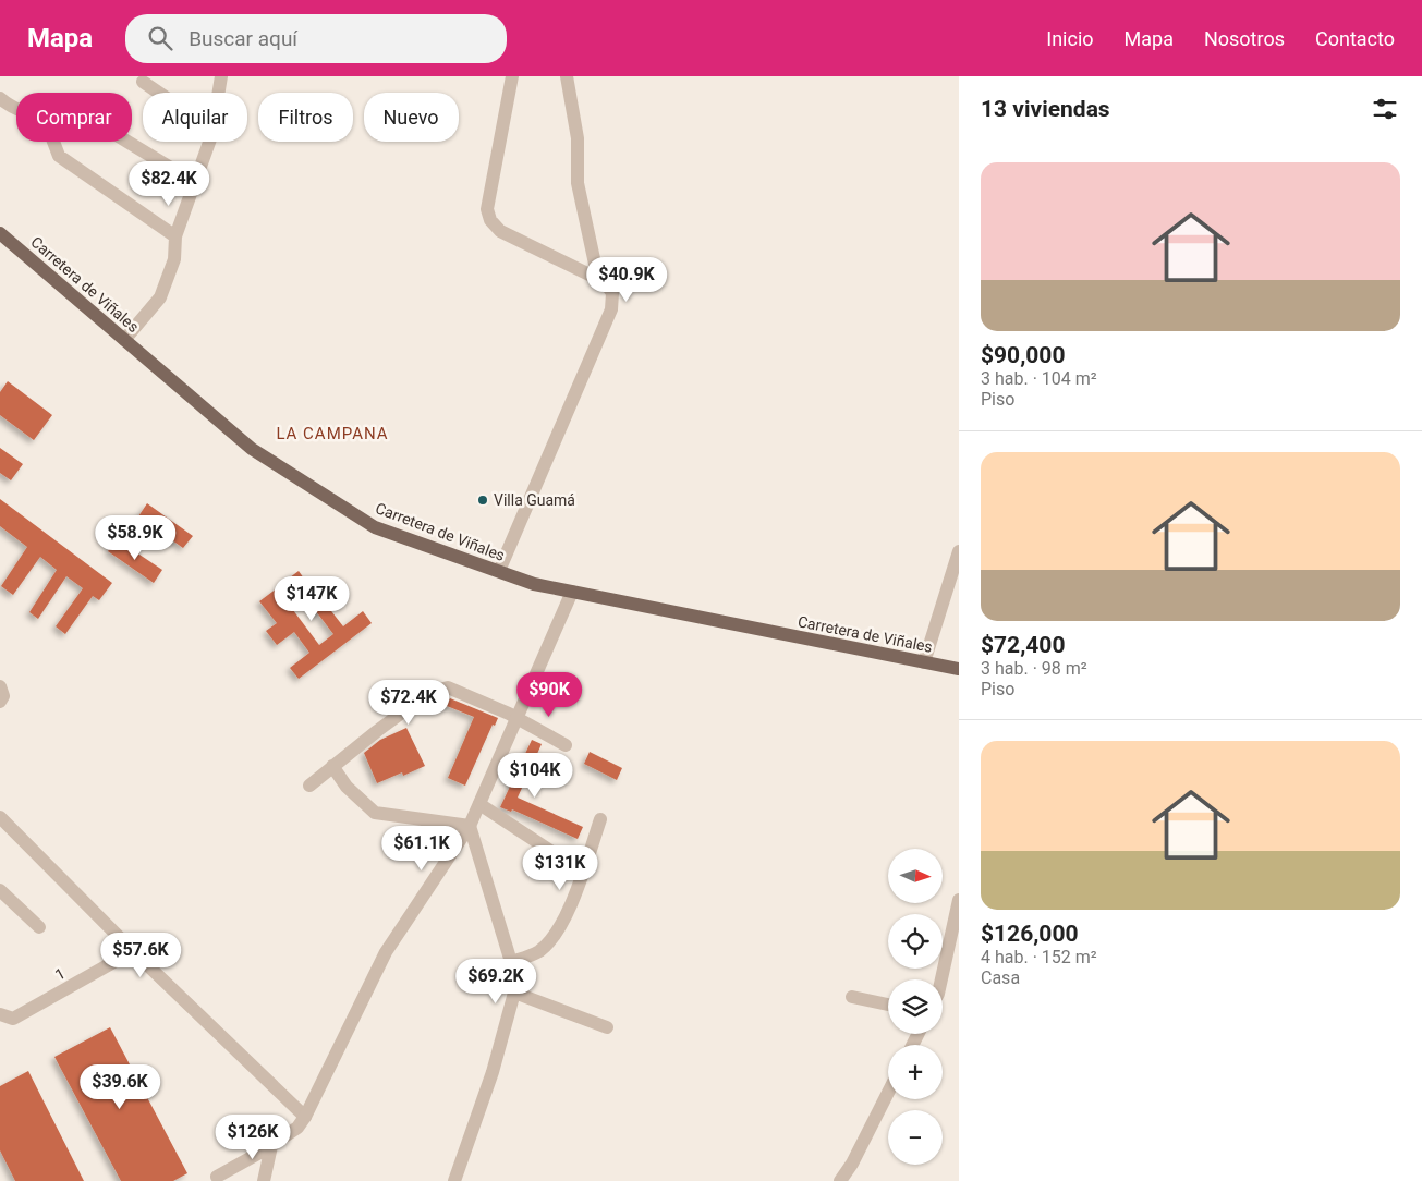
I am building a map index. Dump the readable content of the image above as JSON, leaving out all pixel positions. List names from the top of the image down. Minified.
{"streets":{"main road":["Carretera de Viñales"],"street":["1"]},"districts":["LA CAMPANA"],"places":["Villa Guamá"],"north":"right","page":{"header":"Mapa","search":"Buscar aquí","nav":["Inicio","Mapa","Nosotros","Contacto"],"heading":"13 viviendas","chip":["Comprar","Alquilar","Filtros","Nuevo"],"list":[{"name":"$90,000","note":"3 hab. · 104 m² · Piso"},{"name":"$72,400","note":"3 hab. · 98 m² · Piso"},{"name":"$126,000","note":"4 hab. · 152 m² · Casa"}],"price":["$82.4K","$40.9K","$58.9K","$147K","$90K","$72.4K","$104K","$61.1K","$131K","$57.6K","$69.2K","$39.6K","$126K"],"map_buttons":["+","−"]}}
